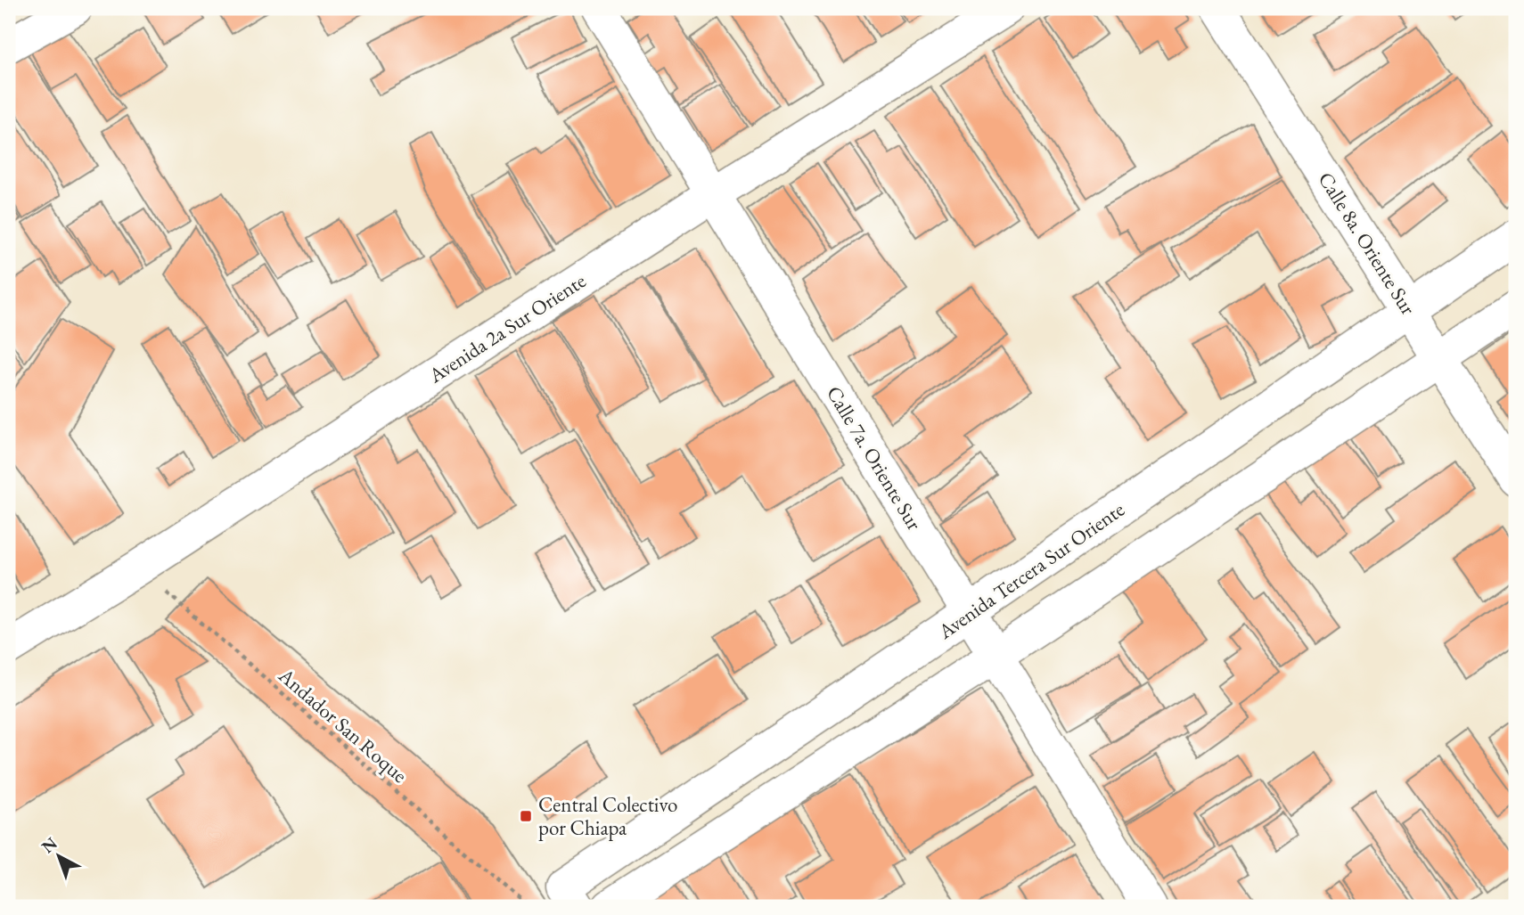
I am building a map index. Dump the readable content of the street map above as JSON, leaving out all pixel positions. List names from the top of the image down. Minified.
{"streets":{"street":["Calle 8a. Oriente Sur","Avenida 2a Sur Oriente","Calle 7a. Oriente Sur","Avenida Tercera Sur Oriente"],"path":["Andador San Roque"]},"crossings":[["Calle 8a. Oriente Sur","Avenida Tercera Sur Oriente"],["Avenida 2a Sur Oriente","Calle 7a. Oriente Sur"],["Avenida 2a Sur Oriente","Andador San Roque"],["Calle 7a. Oriente Sur","Avenida Tercera Sur Oriente"]],"places":{"transit":["Central Colectivo por Chiapa"]},"north":"top left"}
